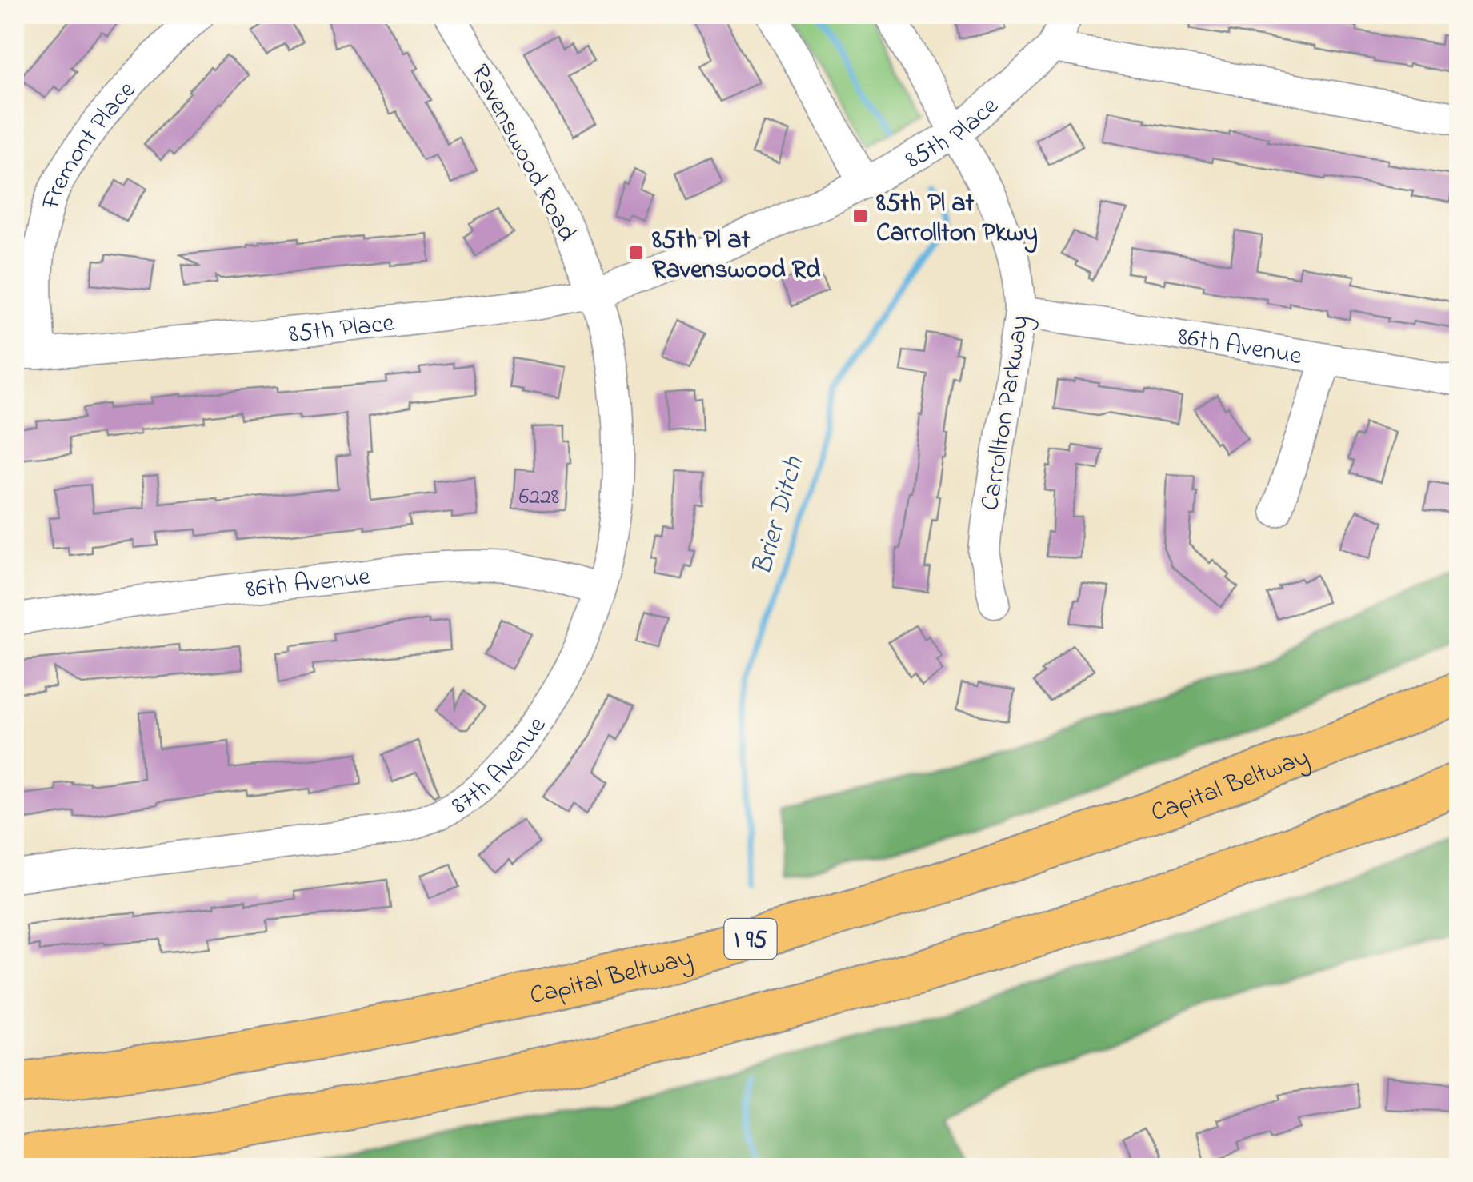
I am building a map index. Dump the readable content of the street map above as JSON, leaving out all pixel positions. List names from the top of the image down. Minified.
{"streets":{"highway":["Capital Beltway","I 95"],"street":["85th Place","Fremont Place","Ravenswood Road","86th Avenue","Carrollton Parkway","87th Avenue"]},"crossings":[["85th Place","Fremont Place"],["85th Place","Ravenswood Road"],["85th Place","Carrollton Parkway"],["85th Place","87th Avenue"],["Ravenswood Road","87th Avenue"],["86th Avenue","Carrollton Parkway"],["86th Avenue","87th Avenue"]],"water":["Brier Ditch"],"places":{"transit":["85th Pl at Carrollton Pkwy","85th Pl at Ravenswood Rd"]},"house_numbers":["6228"]}
